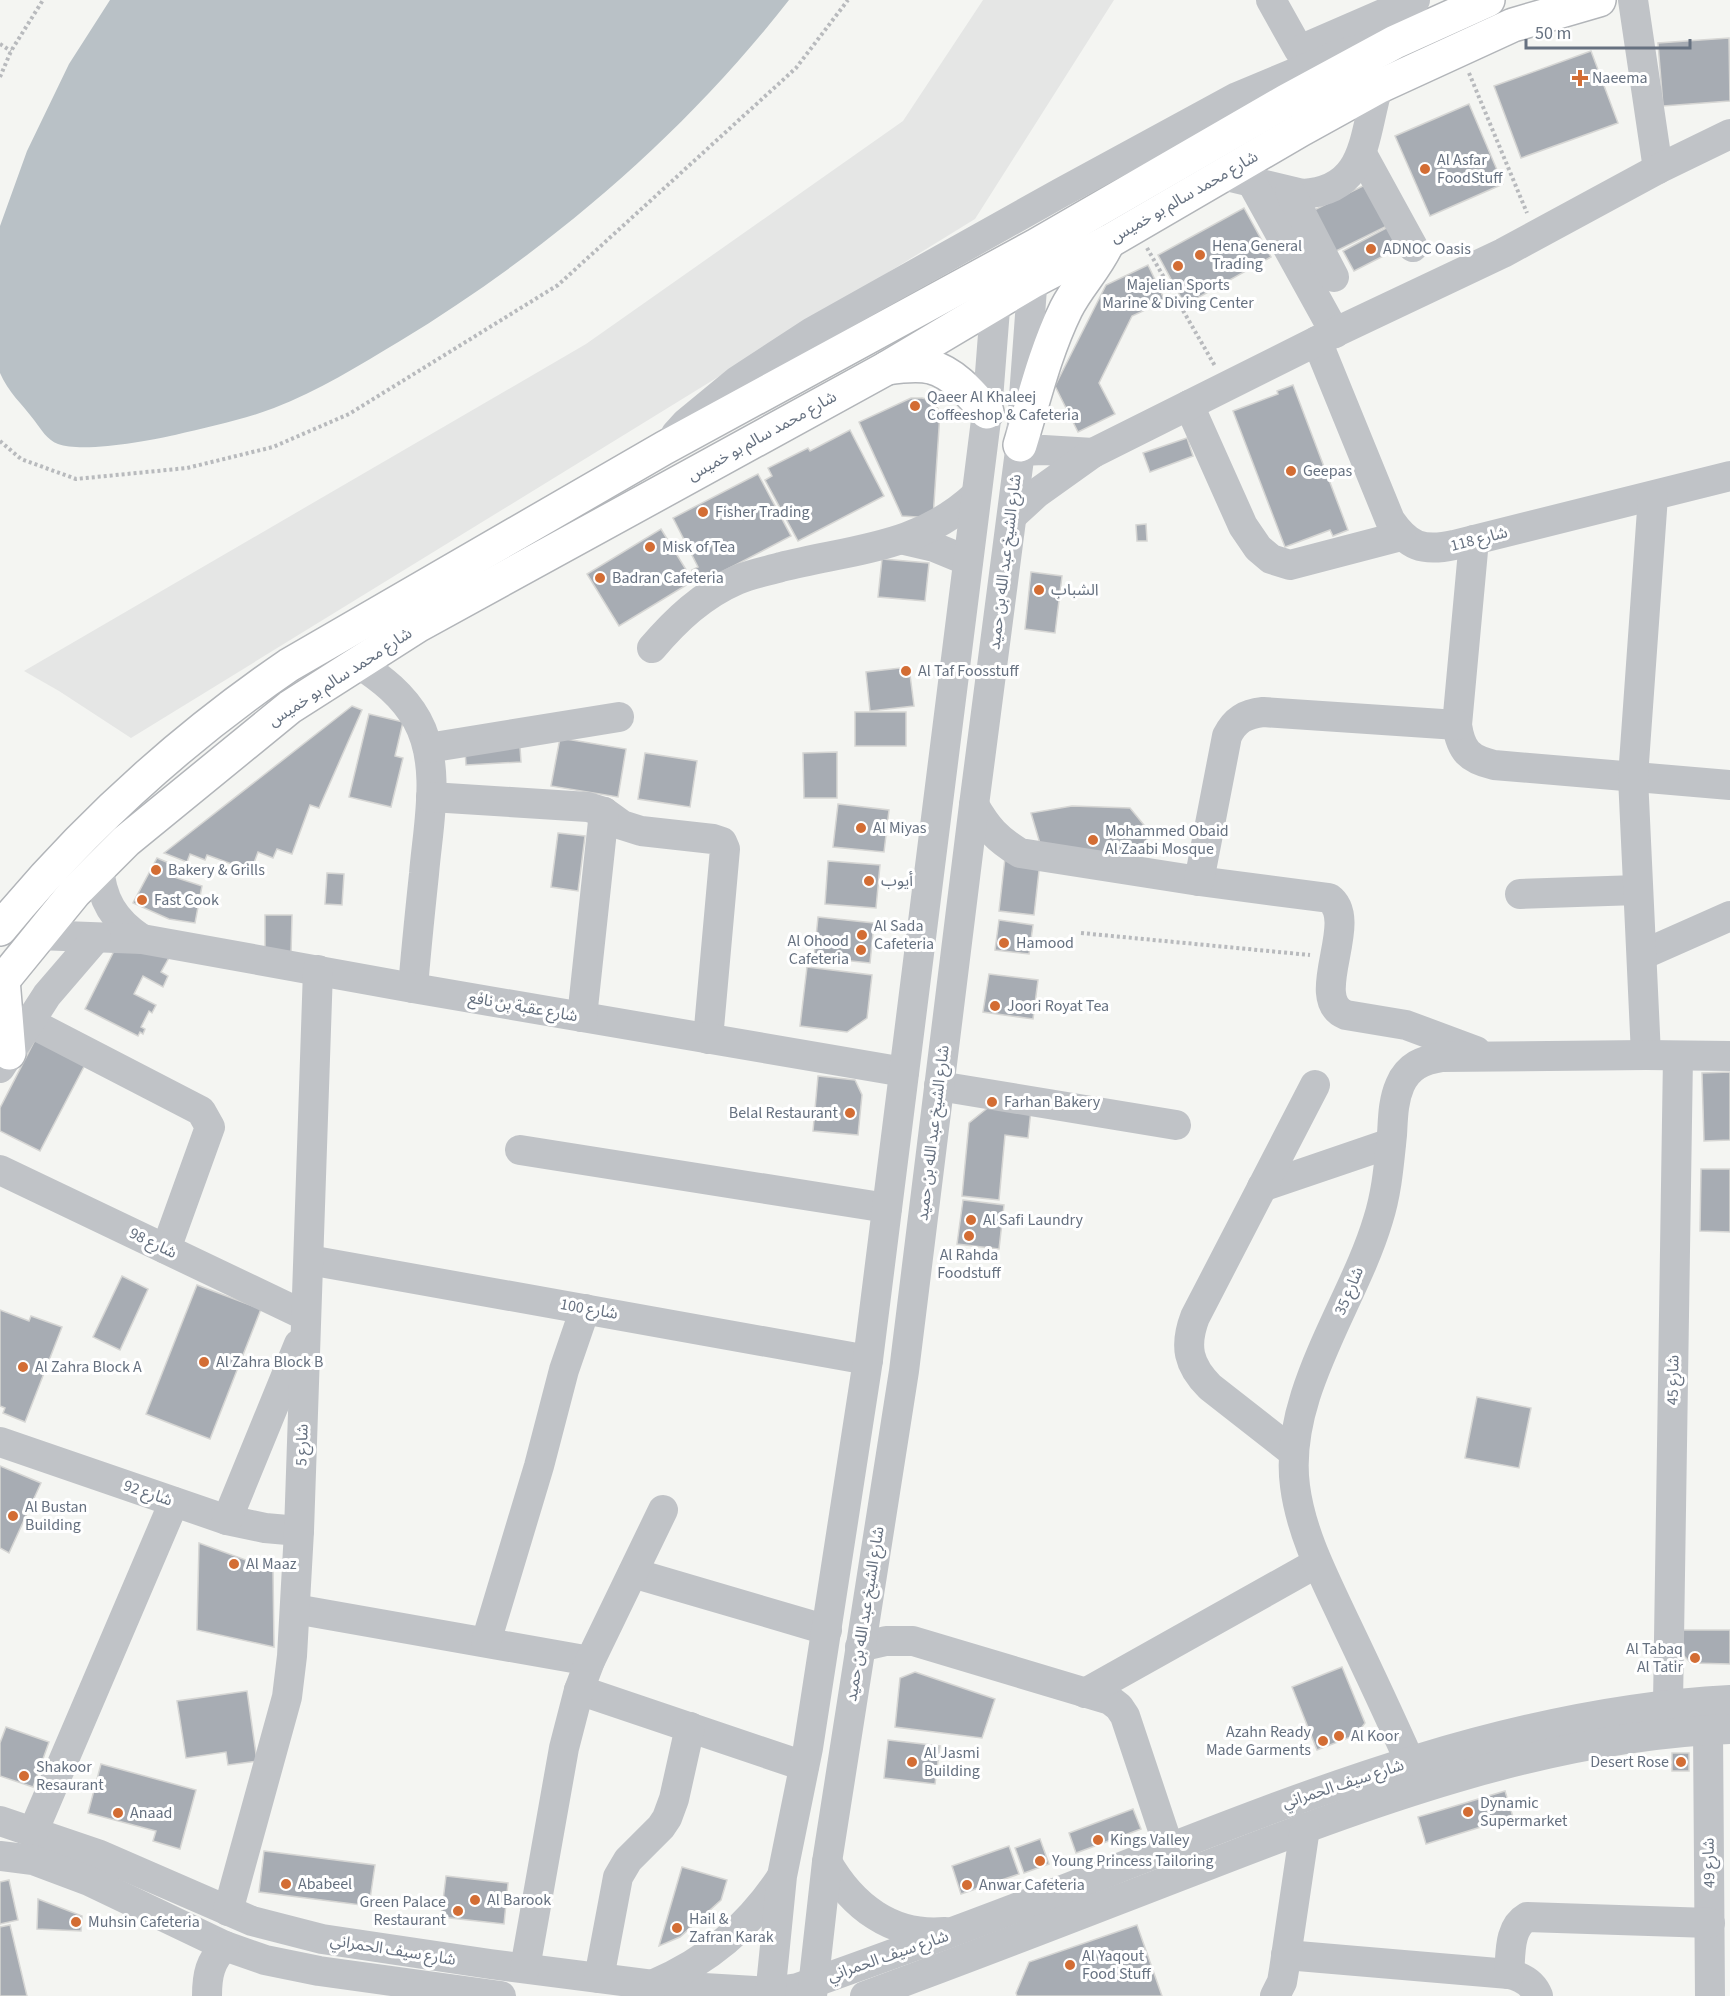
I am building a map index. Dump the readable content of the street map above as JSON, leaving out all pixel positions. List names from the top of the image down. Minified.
{"streets":{"main road":["شارع محمد سالم بو خميس"],"street":["شارع 118","شارع الشيخ عبد الله بن حميد","شارع عقبة بن نافع","شارع 98","شارع 35","شارع 100","شارع 45","شارع 5","شارع 92","شارع سيف الحمراني","شارع 49"]},"crossings":[["شارع محمد سالم بو خميس","شارع الشيخ عبد الله بن حميد"],["شارع محمد سالم بو خميس","شارع عقبة بن نافع"],["شارع الشيخ عبد الله بن حميد","شارع سيف الحمراني"],["شارع عقبة بن نافع","شارع 5"],["شارع 98","شارع 5"],["شارع 35","شارع 45"],["شارع 35","شارع سيف الحمراني"],["شارع 100","شارع 5"],["شارع 45","شارع سيف الحمراني"],["شارع 5","شارع 92"],["شارع 5","شارع سيف الحمراني"],["شارع سيف الحمراني","شارع 49"]],"places":{"health":["Naeema"],"other":["Al Asfar FoodStuff","ADNOC Oasis","Hena General Trading","Majelian Sports Marine & Diving Center","Qaeer Al Khaleej Coffeeshop & Cafeteria","Geepas","Fisher Trading","Misk of Tea","Badran Cafeteria","الشباب","Al Taf Foosstuff","Al Miyas","Mohammed Obaid Al Zaabi Mosque","Bakery & Grills","أيوب","Fast Cook","Al Sada Cafeteria","Hamood","Al Ohood Cafeteria","Joori Royat Tea","Farhan Bakery","Belal Restaurant","Al Safi Laundry","Al Rahda Foodstuff","Al Zahra Block B","Al Zahra Block A","Al Bustan Building","Al Maaz","Al Tabaq Al Tatir","Al Koor","Azahn Ready Made Garments","Al Jasmi Building","Desert Rose","Shakoor Resaurant","Dynamic Supermarket","Anaad","Kings Valley","Young Princess Tailoring","Ababeel","Anwar Cafeteria","Al Barook","Green Palace Restaurant","Muhsin Cafeteria","Hail & Zafran Karak","Al Yaqout Food Stuff"]},"scale_bar":"50 m"}
